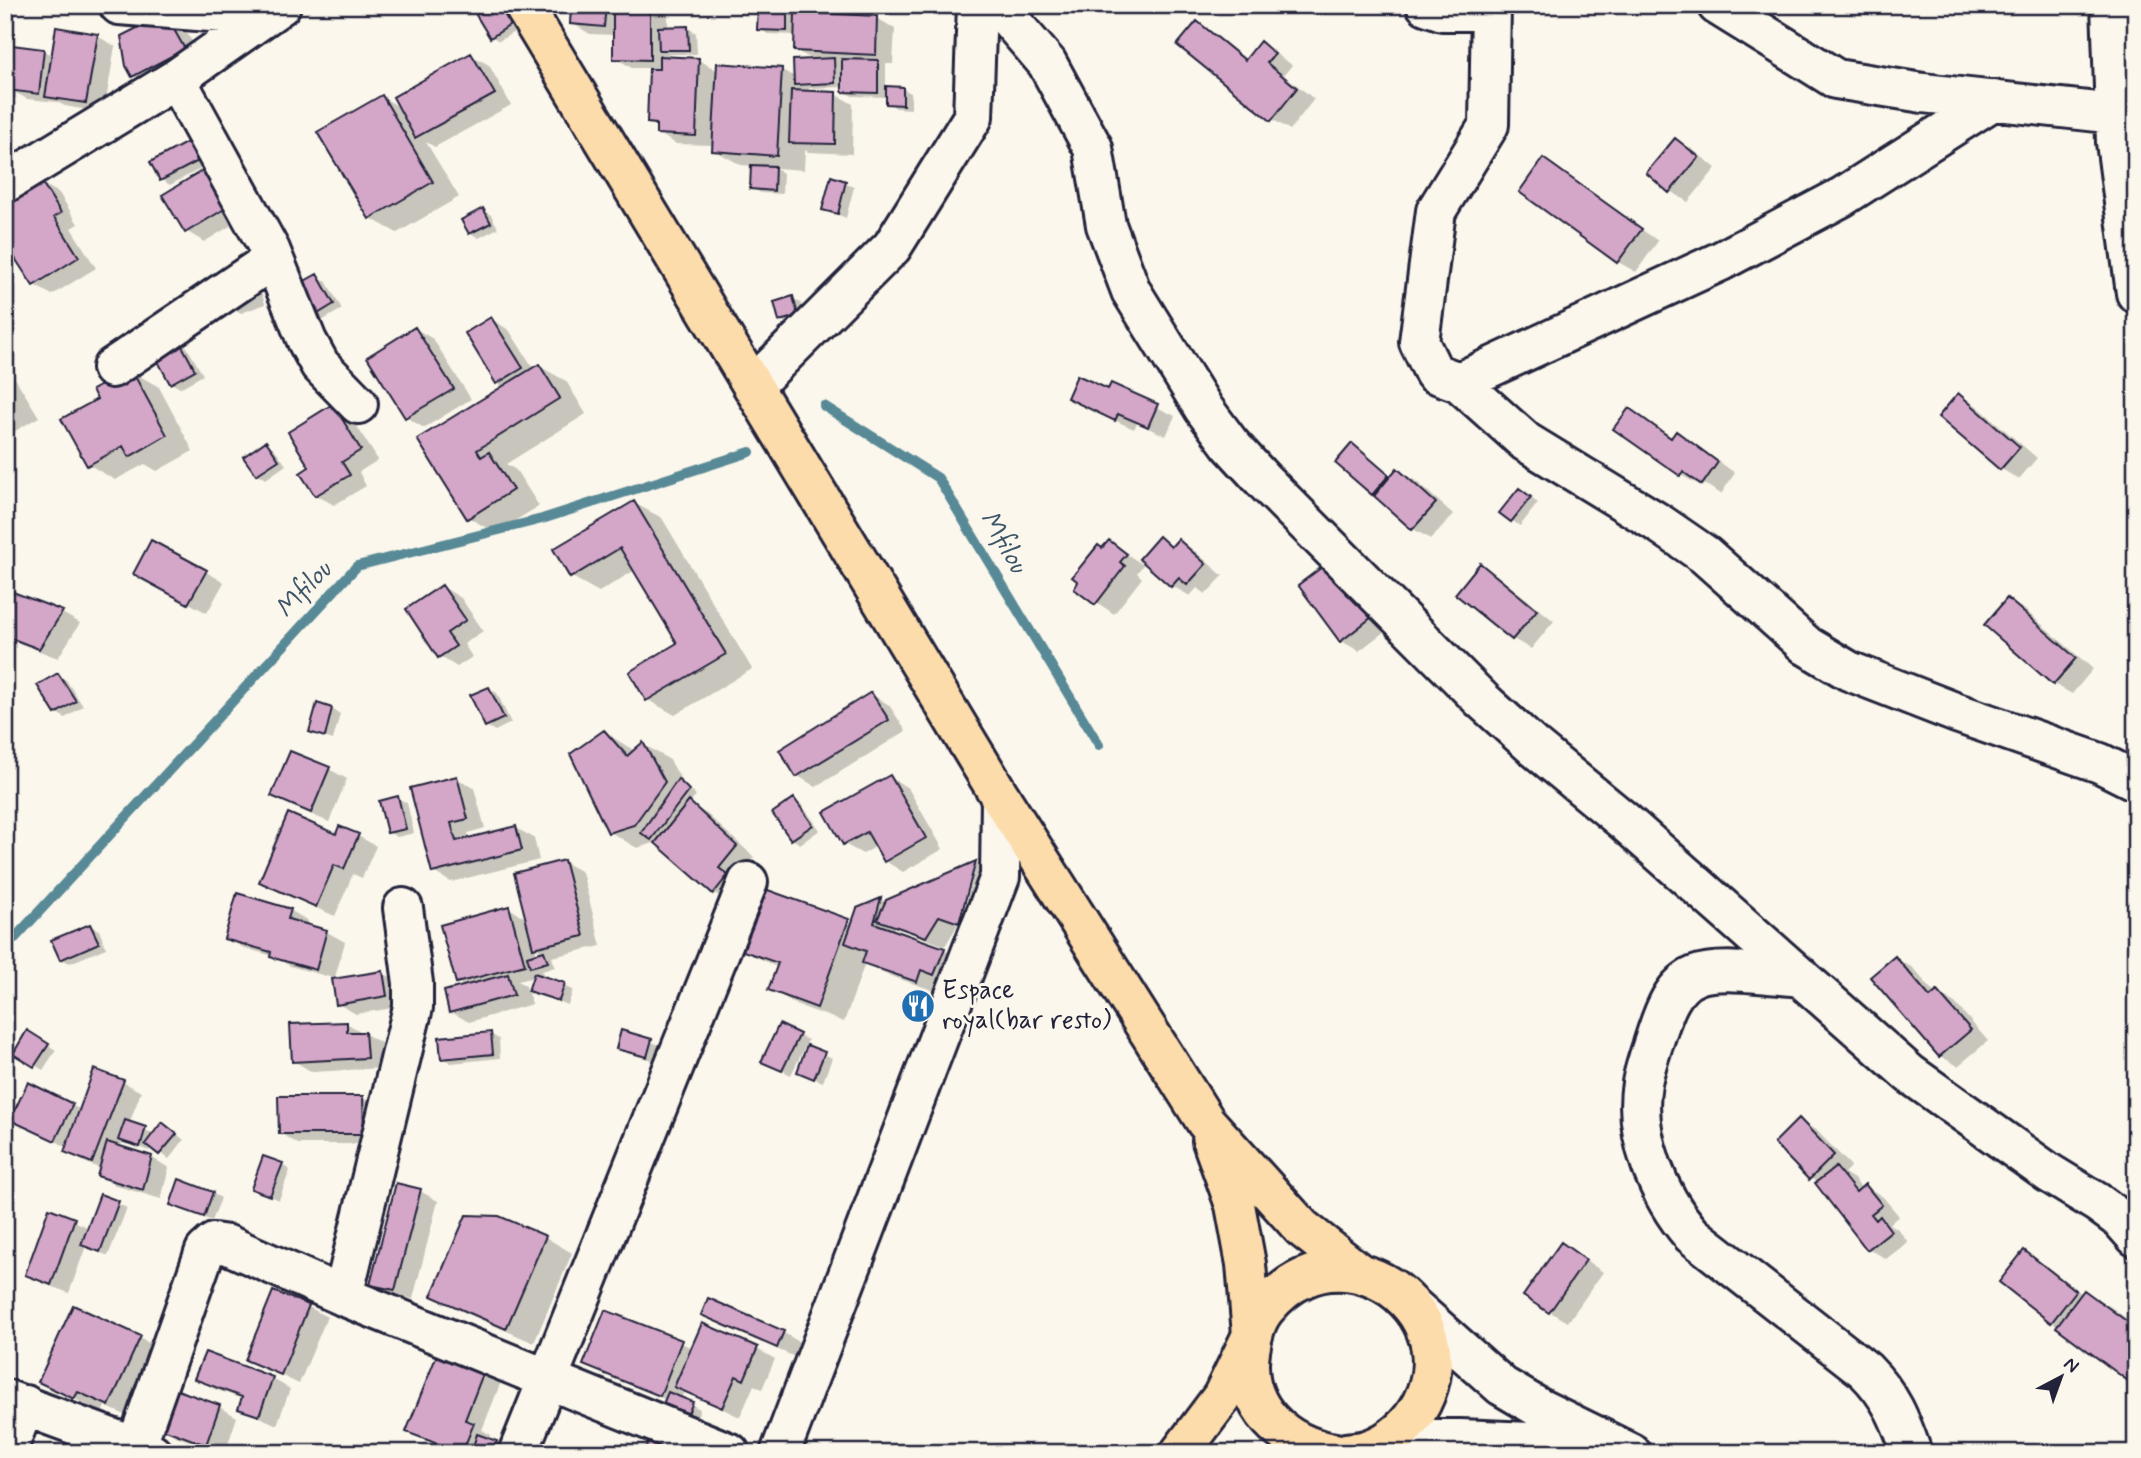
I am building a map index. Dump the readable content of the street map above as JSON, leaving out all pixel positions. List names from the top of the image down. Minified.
{"water":["Mfilou"],"places":{"restaurant":["Espace royal(bar resto)"]},"north":"top right"}
